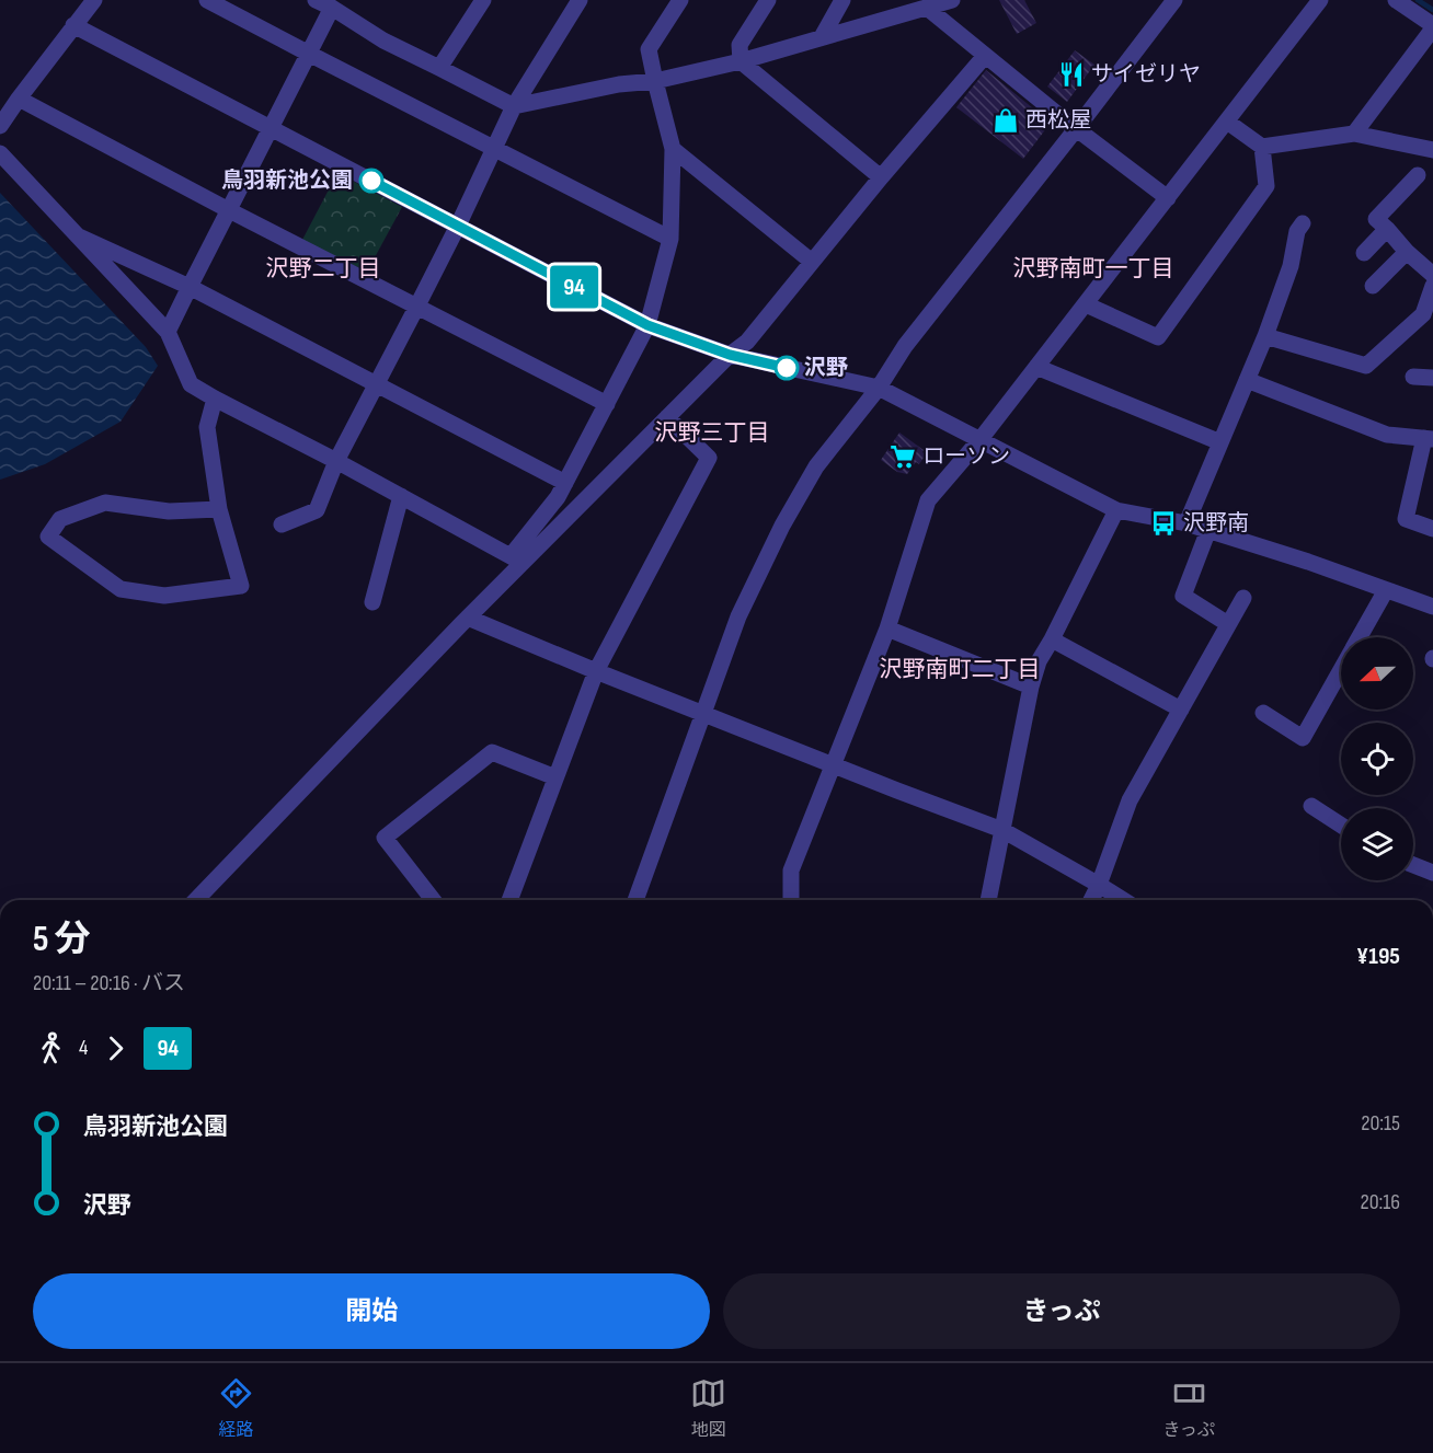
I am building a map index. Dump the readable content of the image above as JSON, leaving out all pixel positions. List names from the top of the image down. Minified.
{"districts":["沢野二丁目","沢野南町一丁目","沢野三丁目","沢野南町二丁目"],"places":{"restaurant":["サイゼリヤ"],"shop":["西松屋"],"other":["鳥羽新池公園","沢野"],"supermarket":["ローソン"],"bus stop":["沢野南"]},"lines":["bus line 94"],"north":"left","page":{"on_map":"94","heading":["5 分","20:11 – 20:16 · バス","¥195"],"legs":["4","94"],"list":[{"name":"鳥羽新池公園","value":"20:15"},{"name":"沢野","value":"20:16"}],"buttons":["開始","きっぷ"],"tabs":["経路","地図","きっぷ"]}}
